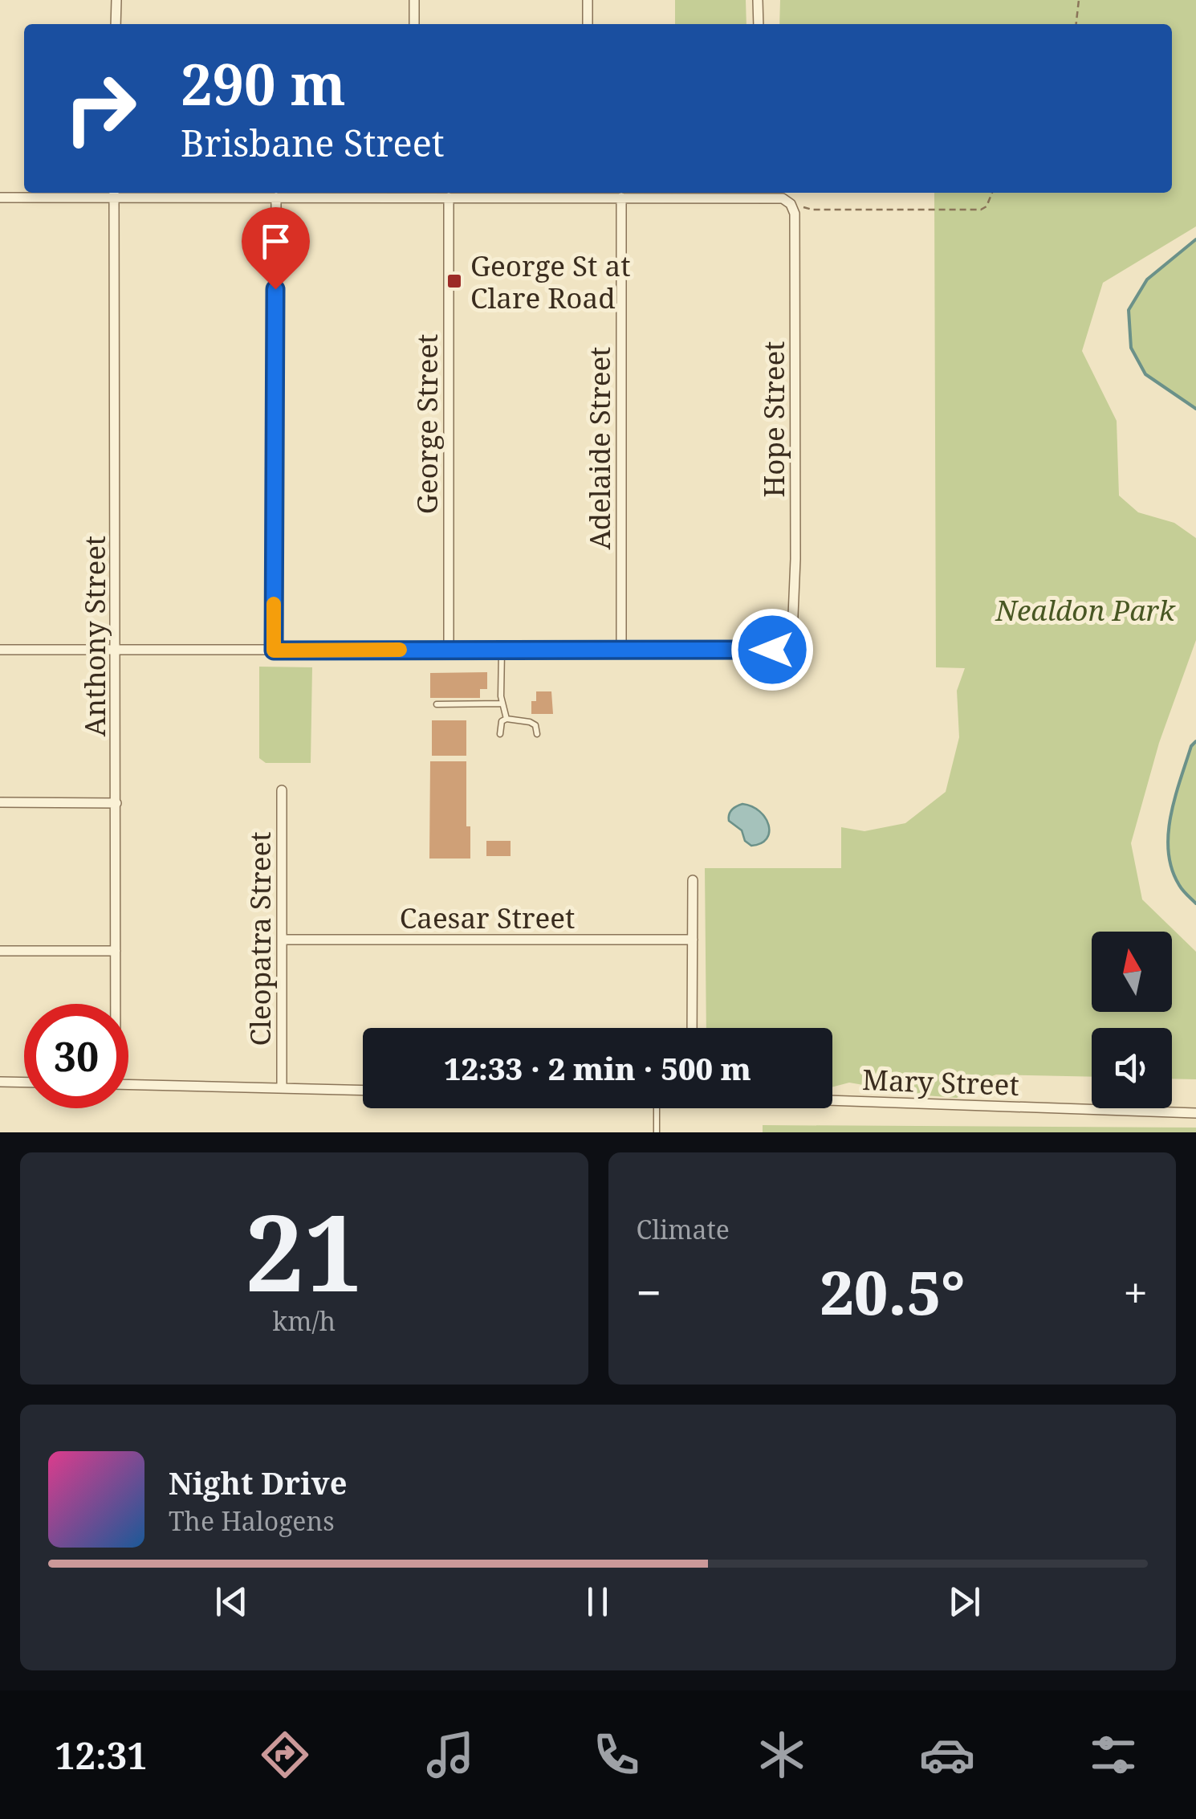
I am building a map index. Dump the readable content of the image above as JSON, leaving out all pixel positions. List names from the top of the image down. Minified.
{"streets":{"street":["Hope Street","George Street","Adelaide Street","Anthony Street","Caesar Street","Cleopatra Street","Mary Street"]},"crossings":[["Hope Street","Adelaide Street"],["Caesar Street","Cleopatra Street"]],"parks":["Nealdon Park"],"places":{"transit":["George St at Clare Road"]},"north":"top","page":{"turn":["290 m","Brisbane Street"],"limit":"30","trip":"12:33 · 2 min · 500 m","tile":[["21","km/h"],"Climate"],"heat":["−","20.5°","+"],"song":["Night Drive","The Halogens"],"tabs":"12:31"}}
